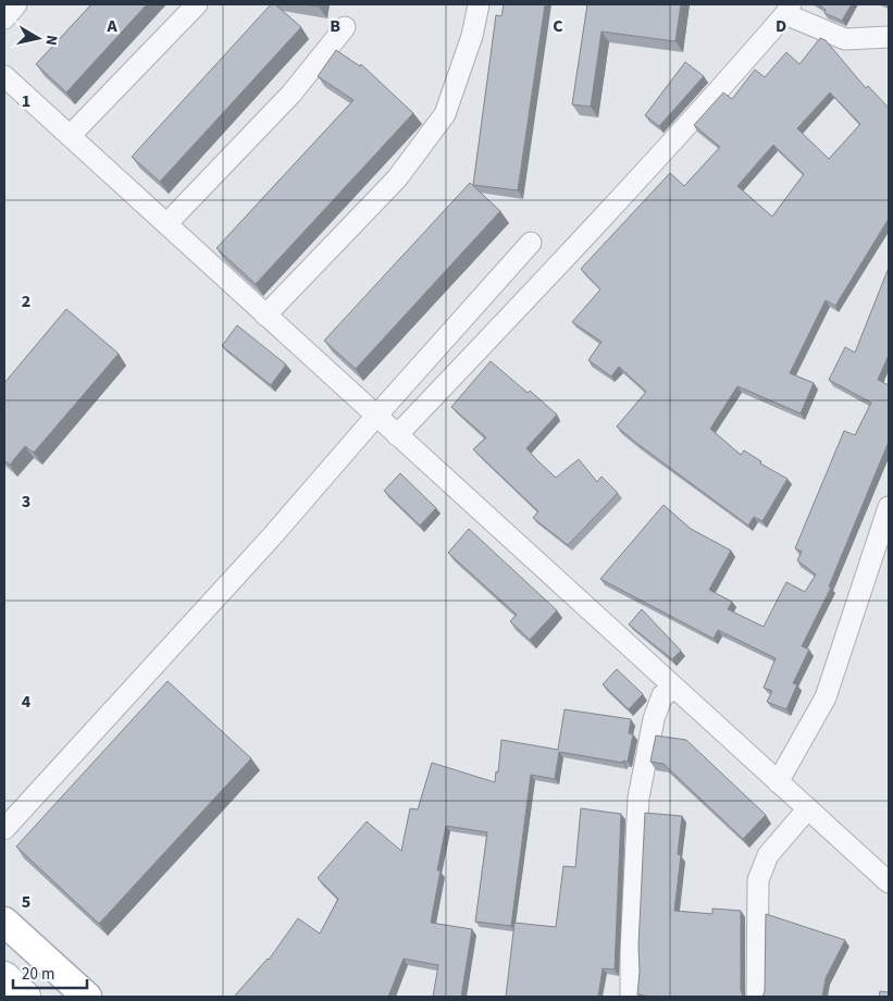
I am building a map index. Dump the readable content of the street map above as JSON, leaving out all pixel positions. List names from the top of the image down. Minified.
{"scale_bar":"20 m","north":"right","grid":{"columns":["A","B","C","D"],"rows":["1","2","3","4","5"]}}
